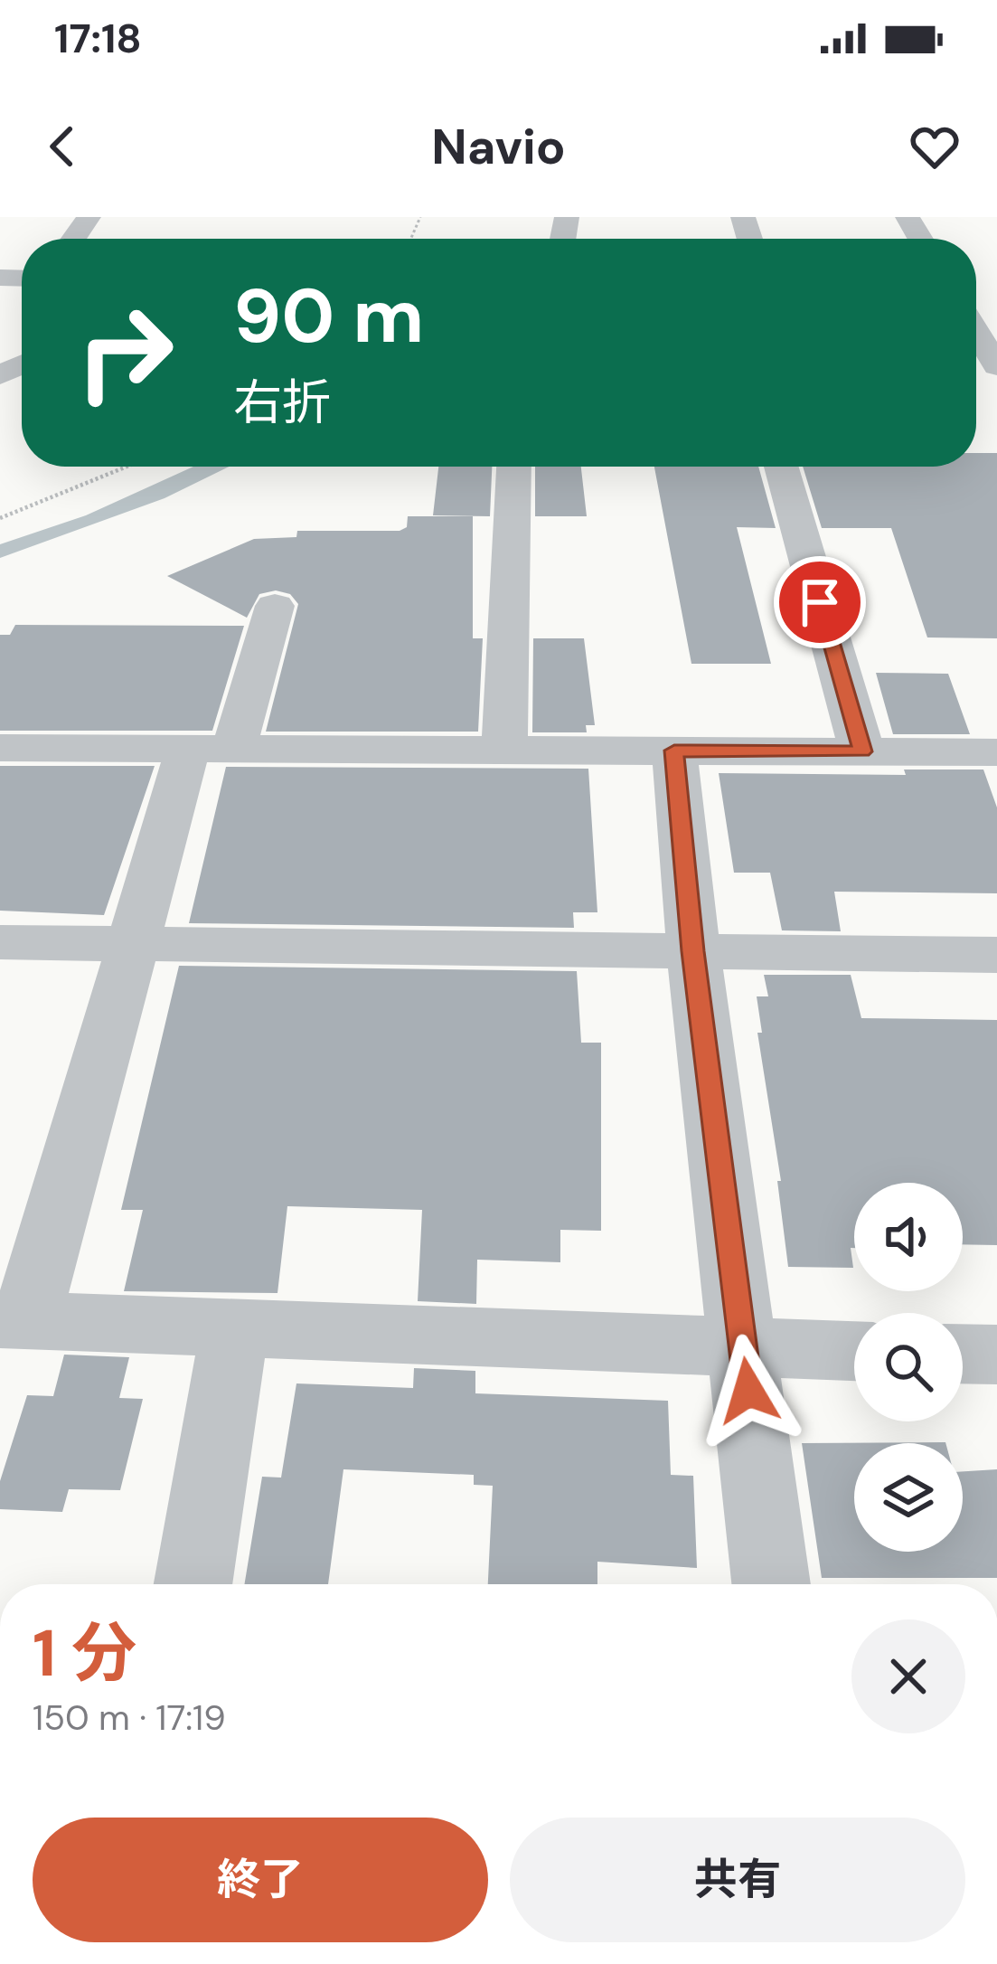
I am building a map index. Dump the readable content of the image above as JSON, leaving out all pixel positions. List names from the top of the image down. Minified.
{"page":{"status":"17:18","header":"Navio","turn":["90 m","右折"],"heading":["1 分","150 m · 17:19"],"buttons":["終了","共有"]}}
